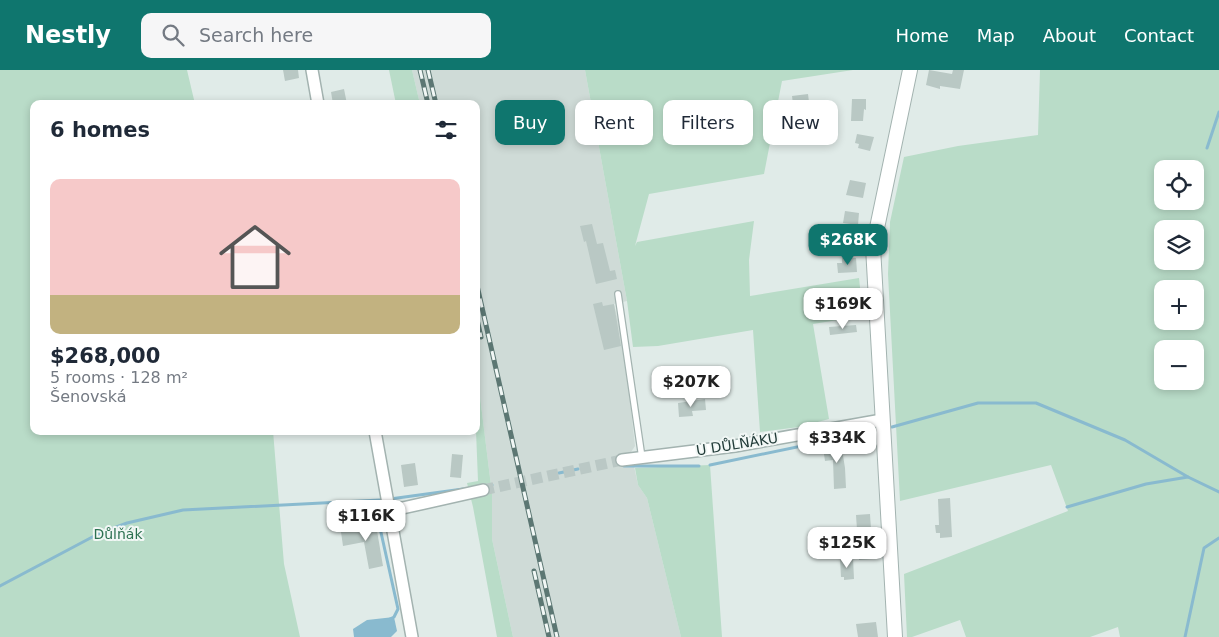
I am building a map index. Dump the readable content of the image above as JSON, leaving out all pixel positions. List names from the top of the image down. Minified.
{"streets":{"street":["U DŮLŇÁKU"]},"parks":["Důlňák"],"page":{"header":"Nestly","search":"Search here","nav":["Home","Map","About","Contact"],"chip":["Buy","Rent","Filters","New"],"heading":"6 homes","map_buttons":["+","−"],"list":[{"name":"$268,000","note":"5 rooms · 128 m² · Šenovská"}],"price":["$268K","$169K","$207K","$334K","$116K","$125K"]}}
